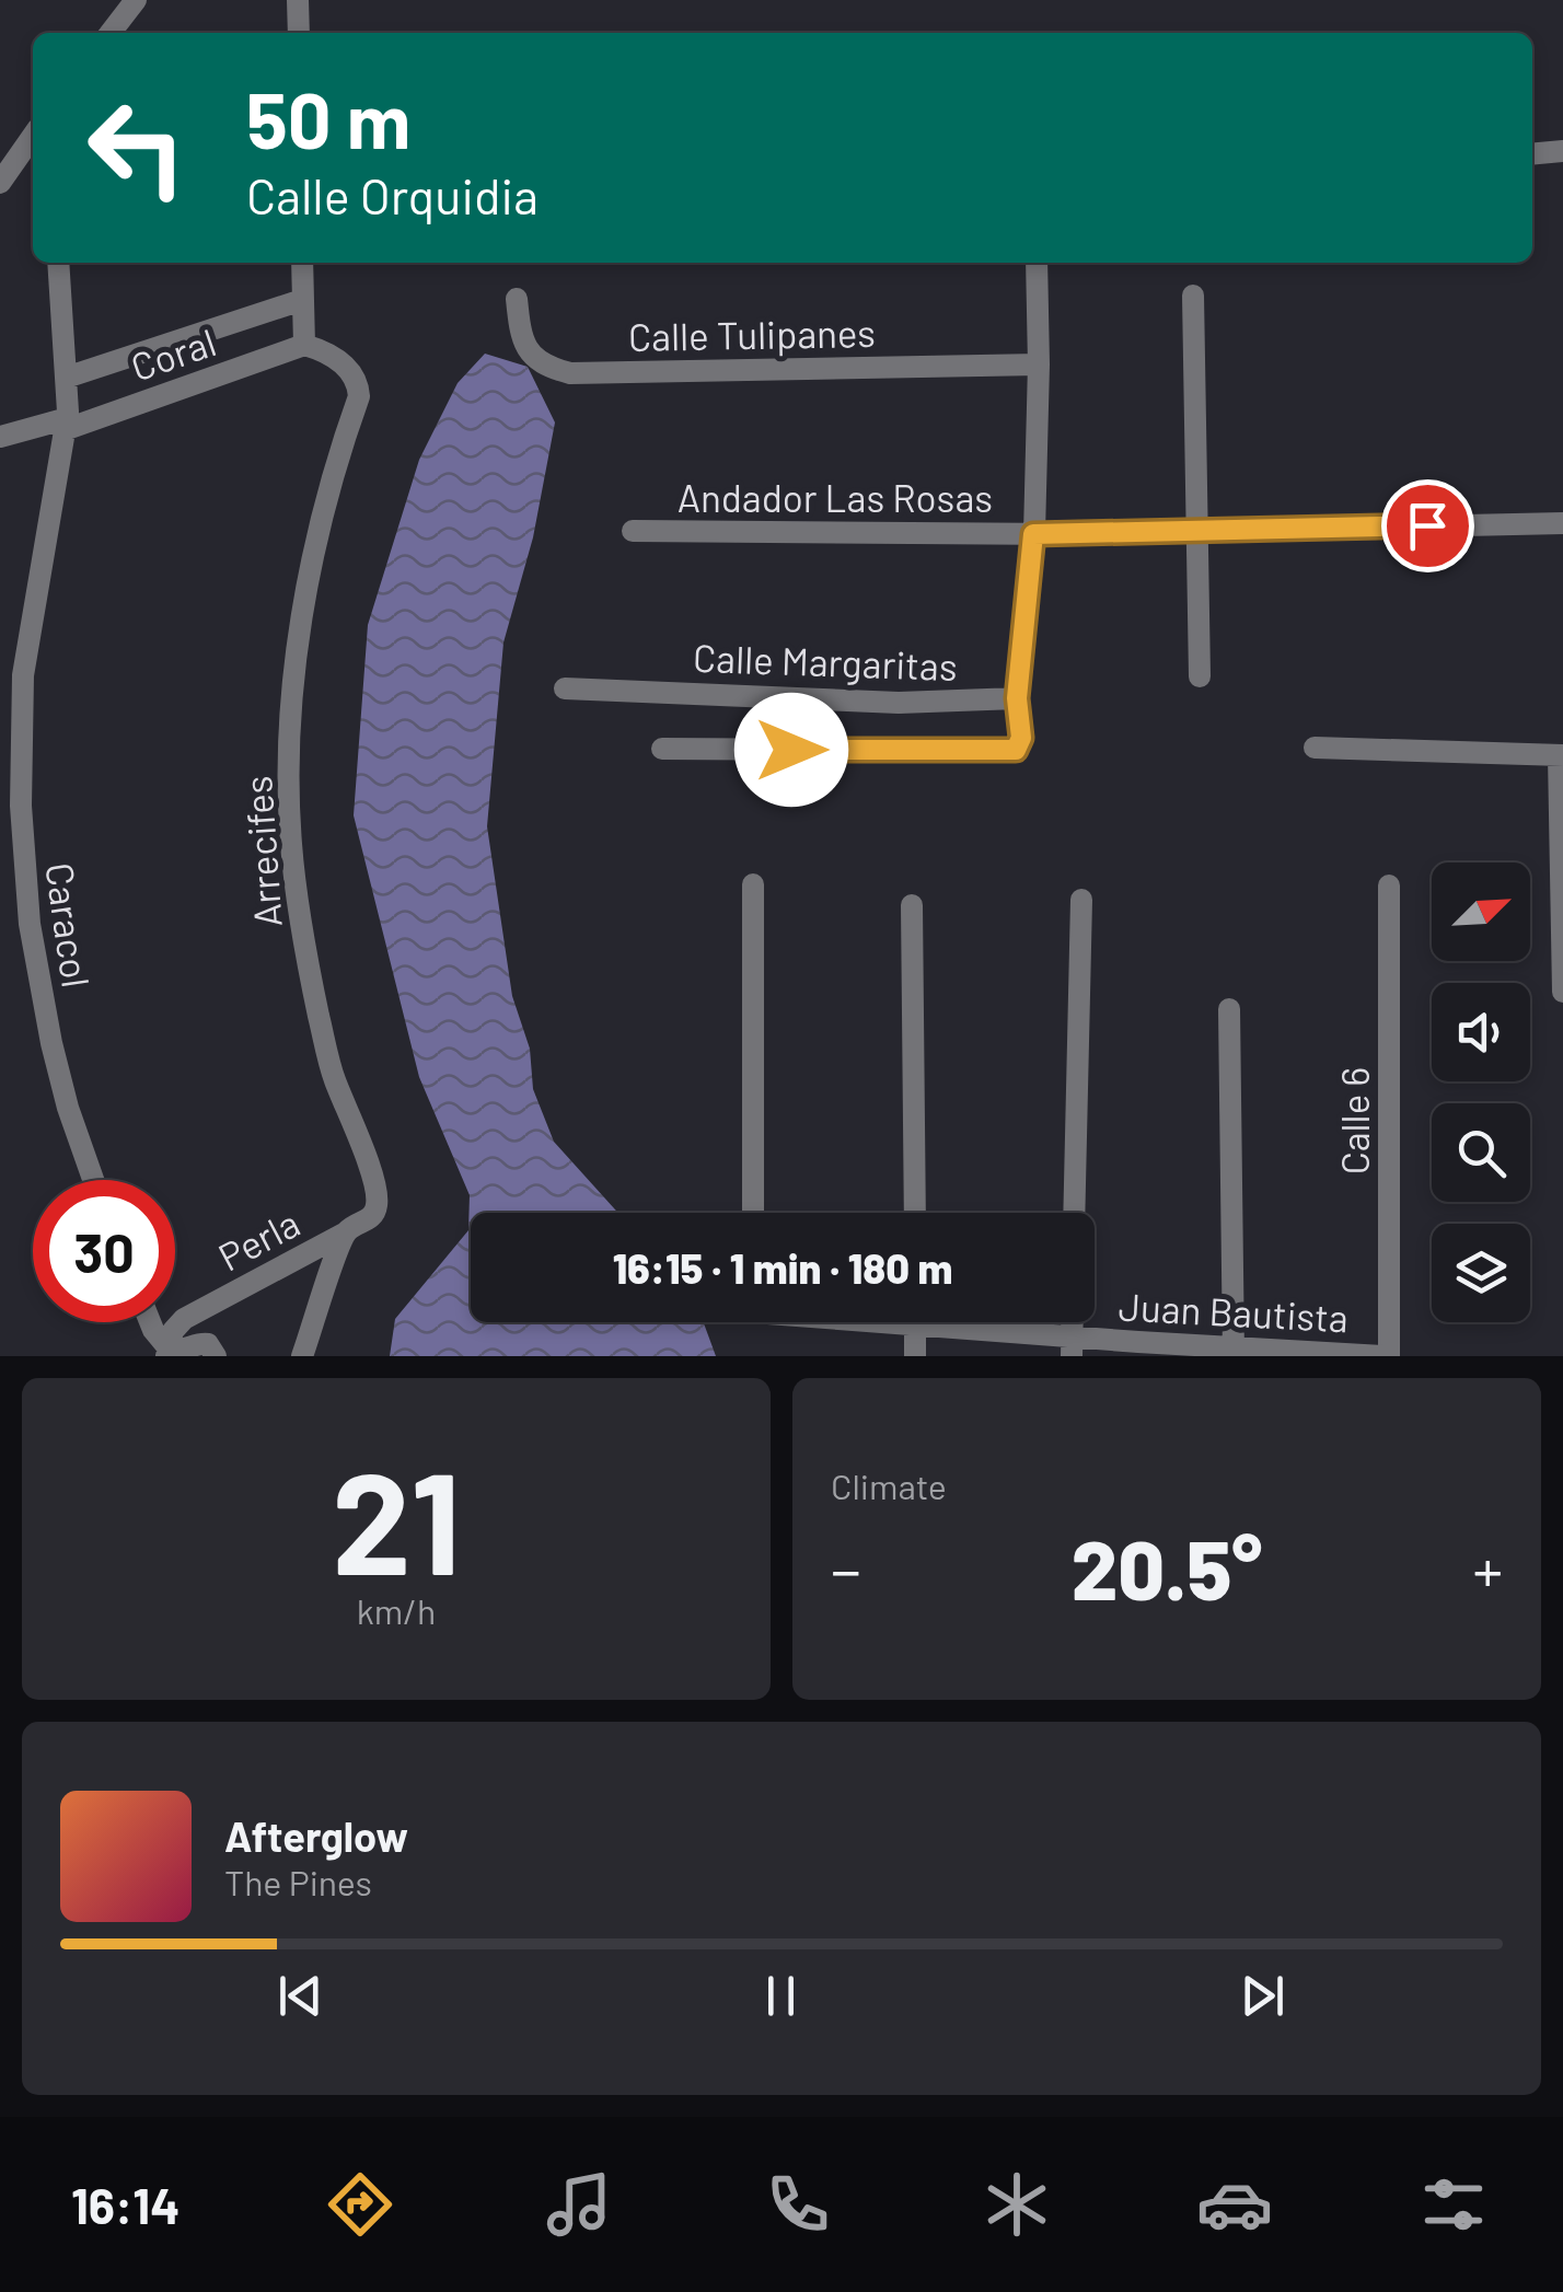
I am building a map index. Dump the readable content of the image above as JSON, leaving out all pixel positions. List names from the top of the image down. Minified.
{"streets":{"street":["Calle Tulipanes","Coral","Andador Las Rosas","Calle Margaritas","Arrecifes","Caracol","Calle 6","Perla","Juan Bautista"]},"crossings":[["Coral","Arrecifes"],["Coral","Caracol"],["Arrecifes","Perla"],["Calle 6","Juan Bautista"]],"north":"top right","page":{"turn":["50 m","Calle Orquidia"],"limit":"30","trip":"16:15 · 1 min · 180 m","tile":[["21","km/h"],"Climate"],"heat":["−","20.5°","+"],"song":["Afterglow","The Pines"],"tabs":"16:14"}}
